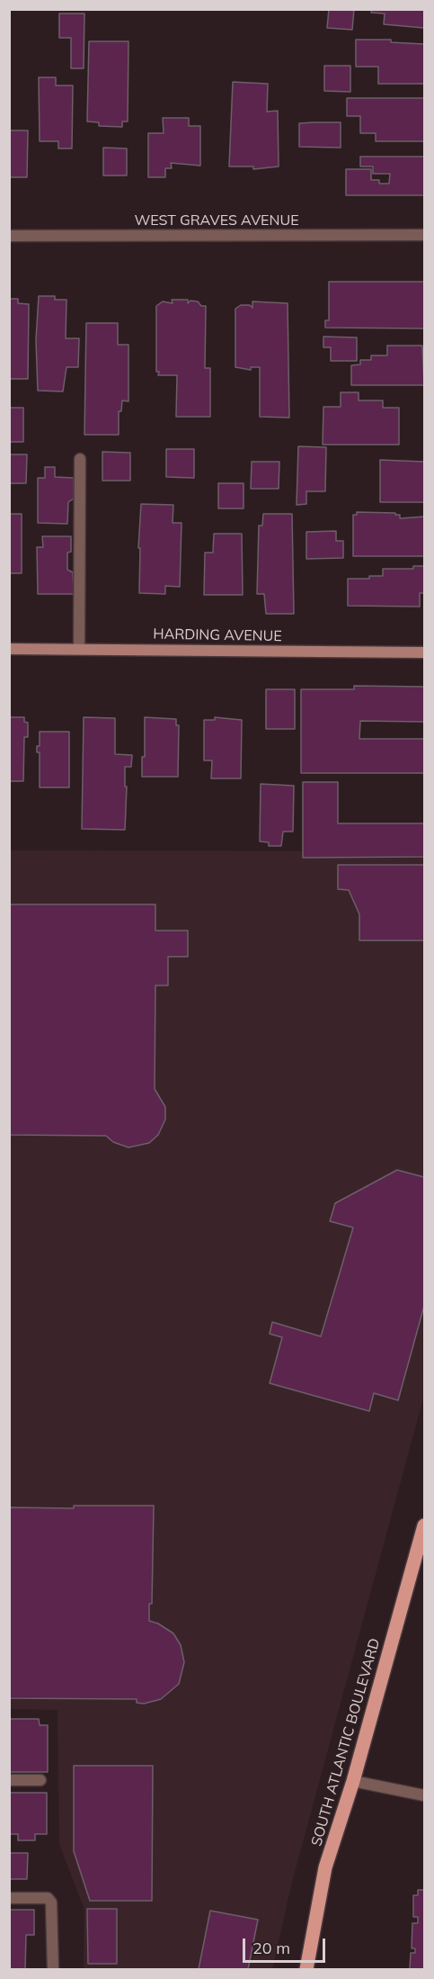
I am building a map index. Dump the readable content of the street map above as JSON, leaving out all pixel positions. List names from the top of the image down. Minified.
{"streets":{"main road":["SOUTH ATLANTIC BOULEVARD"],"street":["WEST GRAVES AVENUE","HARDING AVENUE"]},"scale_bar":"20 m"}
